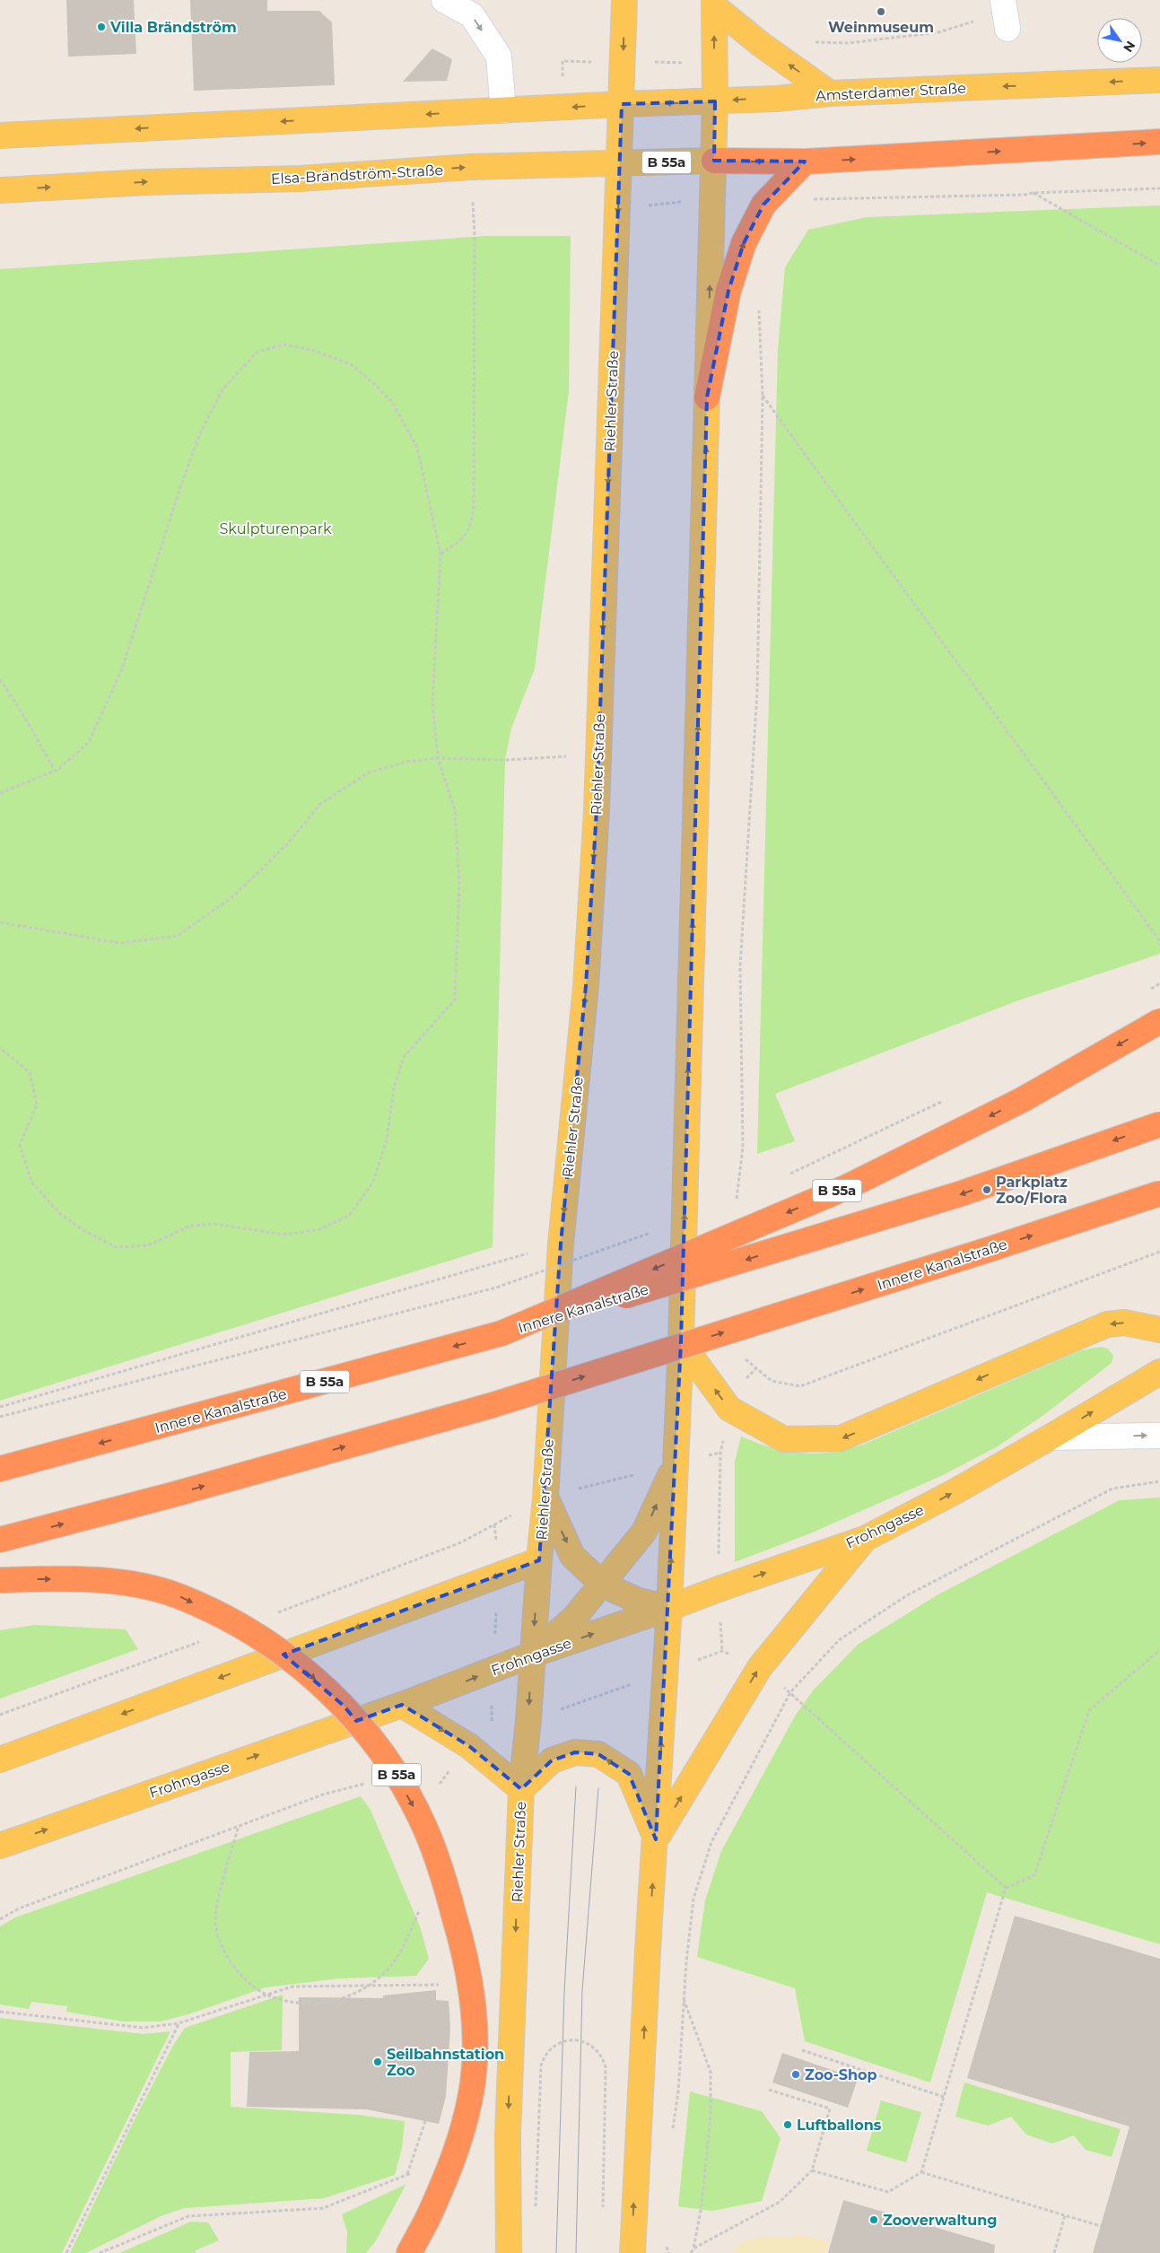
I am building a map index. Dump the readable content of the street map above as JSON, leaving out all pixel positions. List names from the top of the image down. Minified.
{"streets":{"highway":["B 55a","Innere Kanalstraße"],"main road":["Amsterdamer Straße","Elsa-Brändström-Straße","Riehler Straße","Frohngasse"]},"crossings":[["Amsterdamer Straße","Riehler Straße"],["B 55a","Innere Kanalstraße"],["Elsa-Brändström-Straße","Riehler Straße"],["Riehler Straße","Frohngasse"]],"one_way":["Amsterdamer Straße"],"parks":["Skulpturenpark"],"places":["Weinmuseum","Villa Brändström","Parkplatz Zoo/Flora","Seilbahnstation Zoo","Zoo-Shop","Luftballons","Zooverwaltung"],"north":"bottom right"}
